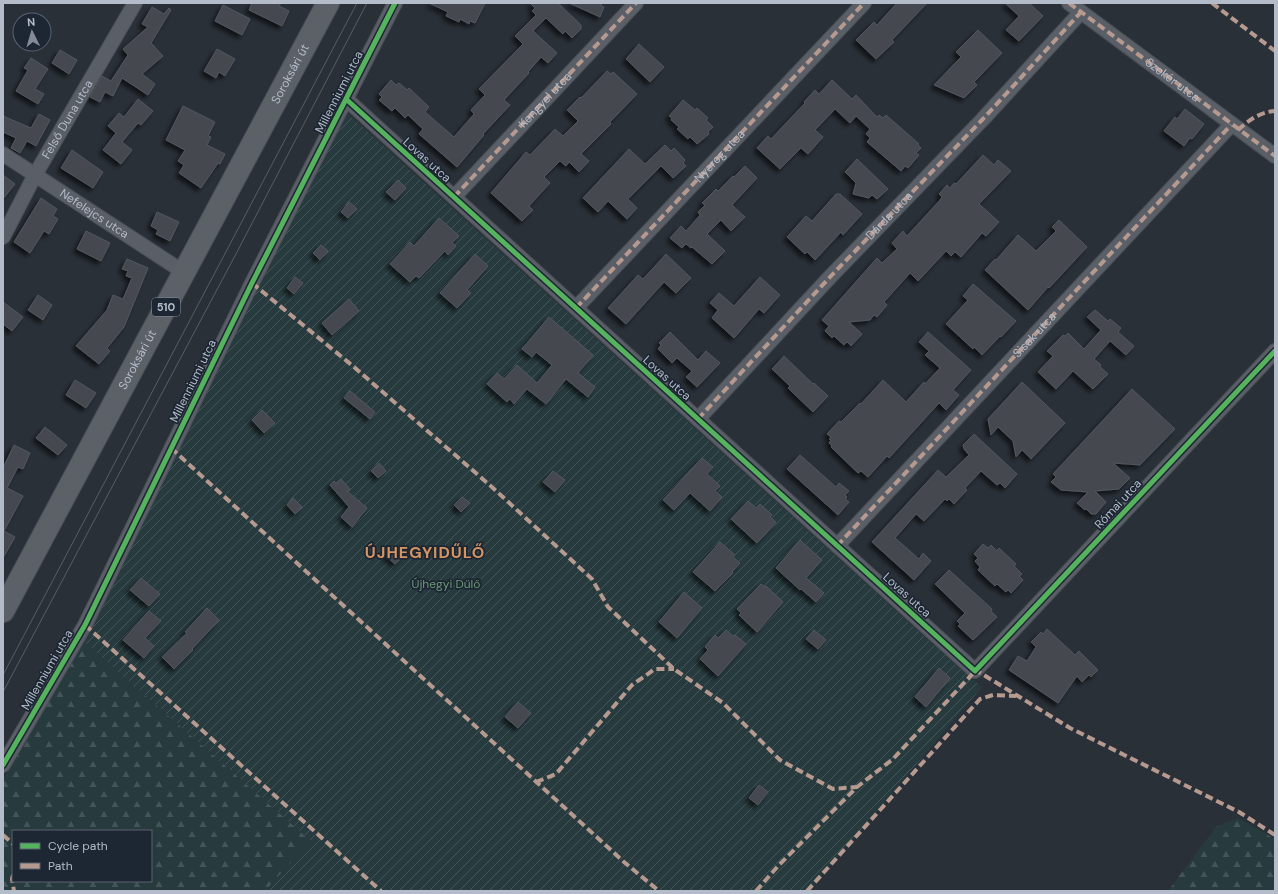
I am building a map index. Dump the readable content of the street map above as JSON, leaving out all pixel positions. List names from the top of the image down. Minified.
{"streets":{"main road":["Soroksári út","510"],"street":["Szekér utca","Millenniumi utca","Kengyel utca","Felső Duna utca","Nyereg utca","Lovas utca","Nefelejcs utca","Dárda utca","Sisak utca","Római utca"]},"crossings":[["Soroksári út","Nefelejcs utca"],["Szekér utca","Dárda utca"],["Szekér utca","Sisak utca"],["Millenniumi utca","Lovas utca"],["Kengyel utca","Lovas utca"],["Felső Duna utca","Nefelejcs utca"],["Nyereg utca","Lovas utca"],["Lovas utca","Dárda utca"],["Lovas utca","Sisak utca"],["Lovas utca","Római utca"]],"districts":["ÚJHEGYIDŰLŐ"],"parks":["Újhegyi Dűlő"],"legend":["Cycle path","Path"],"north":"top"}
